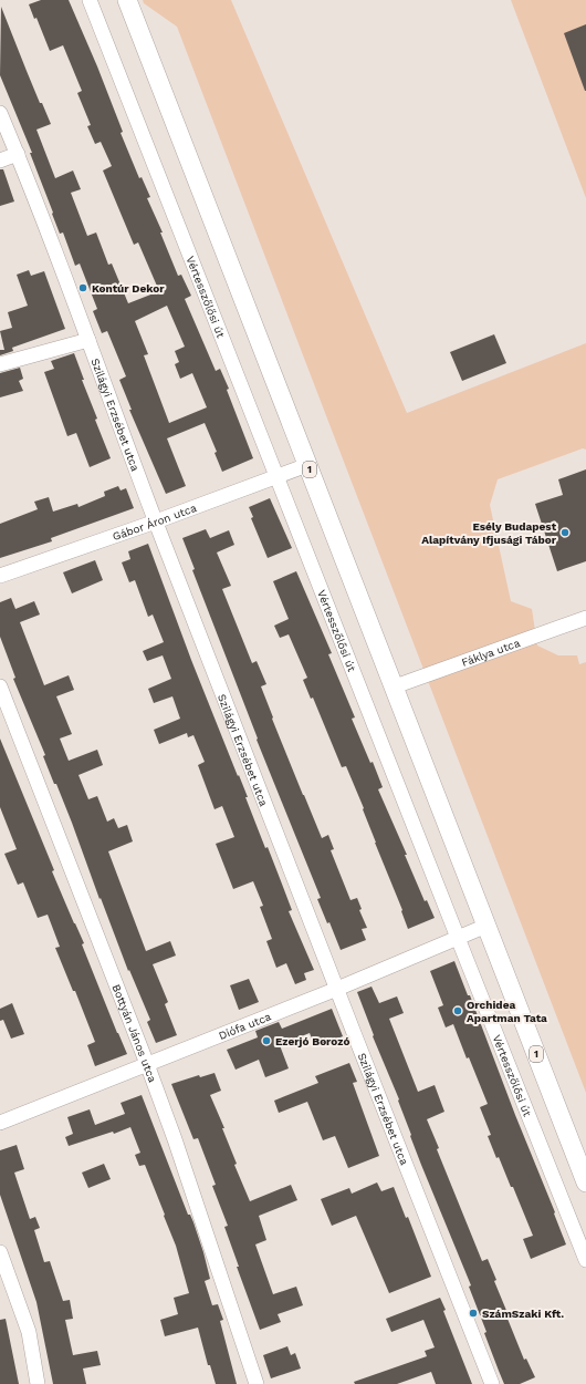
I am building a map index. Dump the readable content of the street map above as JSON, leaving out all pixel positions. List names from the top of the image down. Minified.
{"streets":{"main road":["1"],"street":["Vértesszőlősi út","Szilágyi Erzsébet utca","Gábor Áron utca","Fáklya utca","Diófa utca","Bottyán János utca"]},"crossings":[["Vértesszőlősi út","Gábor Áron utca"],["Vértesszőlősi út","Diófa utca"],["Szilágyi Erzsébet utca","Gábor Áron utca"],["Szilágyi Erzsébet utca","Diófa utca"],["1","Gábor Áron utca"],["1","Fáklya utca"],["1","Diófa utca"],["Diófa utca","Bottyán János utca"]],"places":["Kontúr Dekor","Esély Budapest Alapítvány Ifjusági Tábor","Orchidea Apartman Tata","Ezerjó Borozó","SzámSzaki Kft."]}
